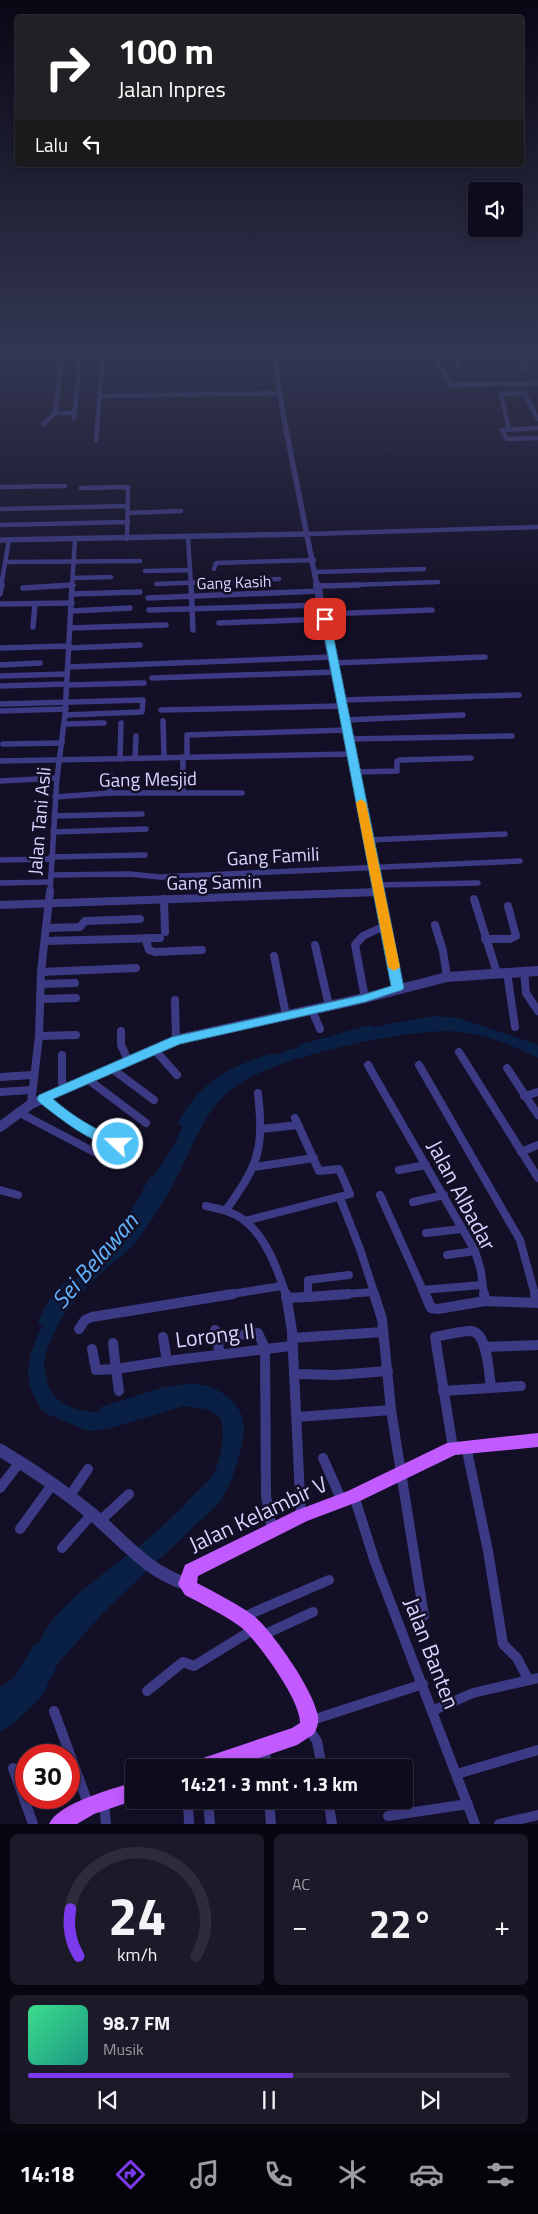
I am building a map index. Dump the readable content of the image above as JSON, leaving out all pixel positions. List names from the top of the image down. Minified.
{"streets":{"main road":["Jalan Kelambir V"],"street":["Gang Kasih","Gang Mesjid","Jalan Tani Asli","Gang Famili","Gang Samin","Jalan Albadar","Lorong II","Jalan Banten"]},"crossings":[["Gang Mesjid","Jalan Tani Asli"],["Jalan Tani Asli","Gang Famili"],["Jalan Tani Asli","Gang Samin"],["Jalan Kelambir V","Jalan Banten"]],"water":["Sei Belawan"],"page":{"turn":["100 m","Jalan Inpres"],"then":"Lalu","limit":"30","trip":"14:21 · 3 mnt · 1.3 km","tile":"AC","heat":["−","22°","+"],"song":["98.7 FM","Musik"],"tabs":"14:18","gauge":["24","km/h"]}}
